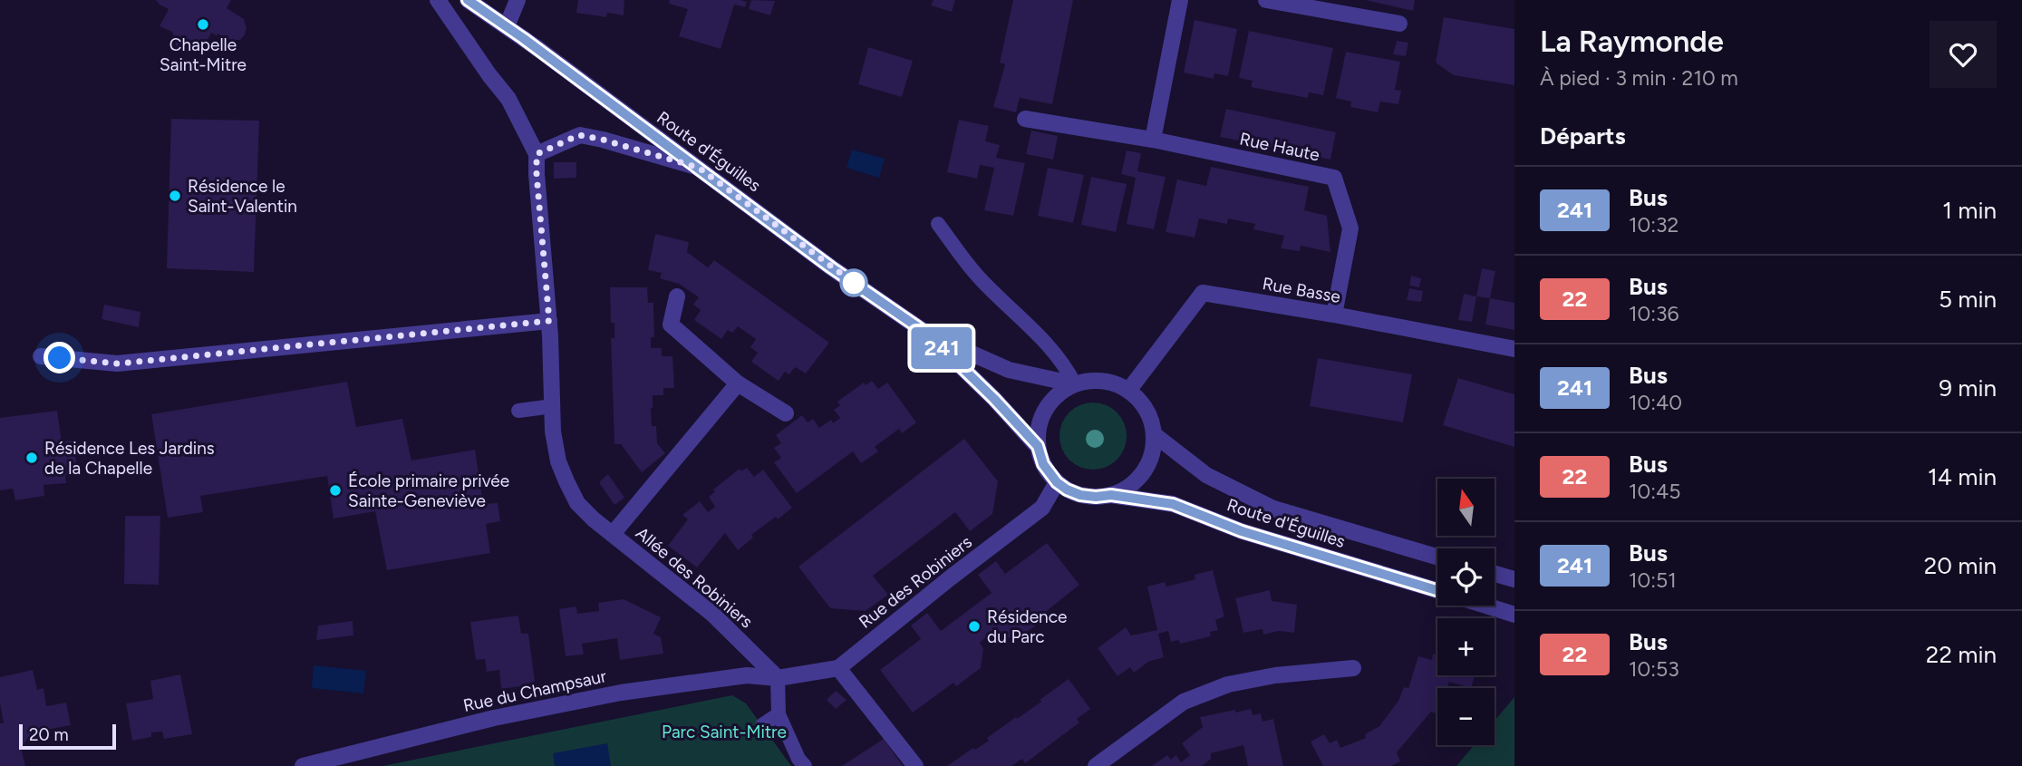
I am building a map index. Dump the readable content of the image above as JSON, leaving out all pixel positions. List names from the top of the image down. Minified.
{"streets":{"street":["Rue Haute","Route d'Éguilles","Rue Basse","Allée des Robiniers","Rue des Robiniers","Rue du Champsaur"]},"crossings":[["Rue Haute","Rue Basse"],["Route d'Éguilles","Rue Basse"],["Route d'Éguilles","Rue des Robiniers"],["Rue Basse","Rue des Robiniers"],["Allée des Robiniers","Rue des Robiniers"],["Allée des Robiniers","Rue du Champsaur"],["Rue des Robiniers","Rue du Champsaur"]],"parks":["Parc Saint-Mitre"],"places":["Chapelle Saint-Mitre","Résidence le Saint-Valentin","Résidence Les Jardins de la Chapelle","École primaire privée Sainte-Geneviève","Résidence du Parc"],"lines":["bus line 241"],"scale_bar":"20 m","north":"top","page":{"on_map":"241","heading":[["La Raymonde","À pied · 3 min · 210 m"],"Départs"],"list":[{"mark":"241","name":"Bus","note":"10:32","value":"1 min"},{"mark":"22","name":"Bus","note":"10:36","value":"5 min"},{"mark":"241","name":"Bus","note":"10:40","value":"9 min"},{"mark":"22","name":"Bus","note":"10:45","value":"14 min"},{"mark":"241","name":"Bus","note":"10:51","value":"20 min"},{"mark":"22","name":"Bus","note":"10:53","value":"22 min"}],"map_buttons":["+","−"],"scale":"20 m"}}
